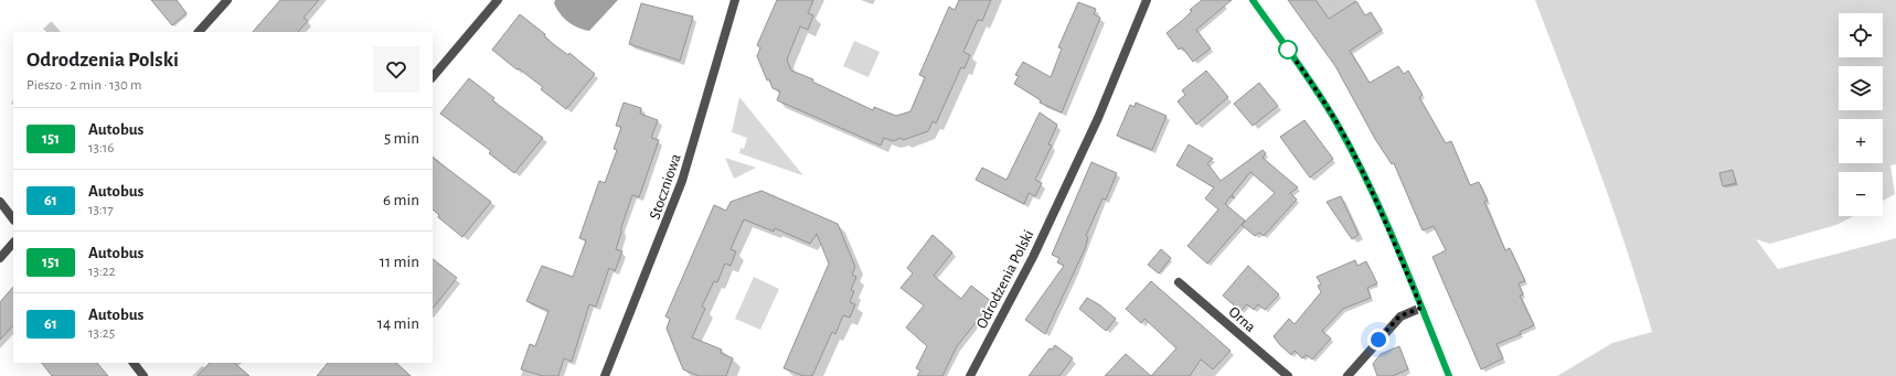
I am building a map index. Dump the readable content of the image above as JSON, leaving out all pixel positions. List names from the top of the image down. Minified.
{"streets":{"street":["Stoczniowa","Odrodzenia Polski","Orna"]},"lines":["bus line 151"],"page":{"map_buttons":["+","−"],"heading":["Odrodzenia Polski","Pieszo · 2 min · 130 m"],"list":[{"mark":"151","name":"Autobus","note":"13:16","value":"5 min"},{"mark":"61","name":"Autobus","note":"13:17","value":"6 min"},{"mark":"151","name":"Autobus","note":"13:22","value":"11 min"},{"mark":"61","name":"Autobus","note":"13:25","value":"14 min"}]}}
